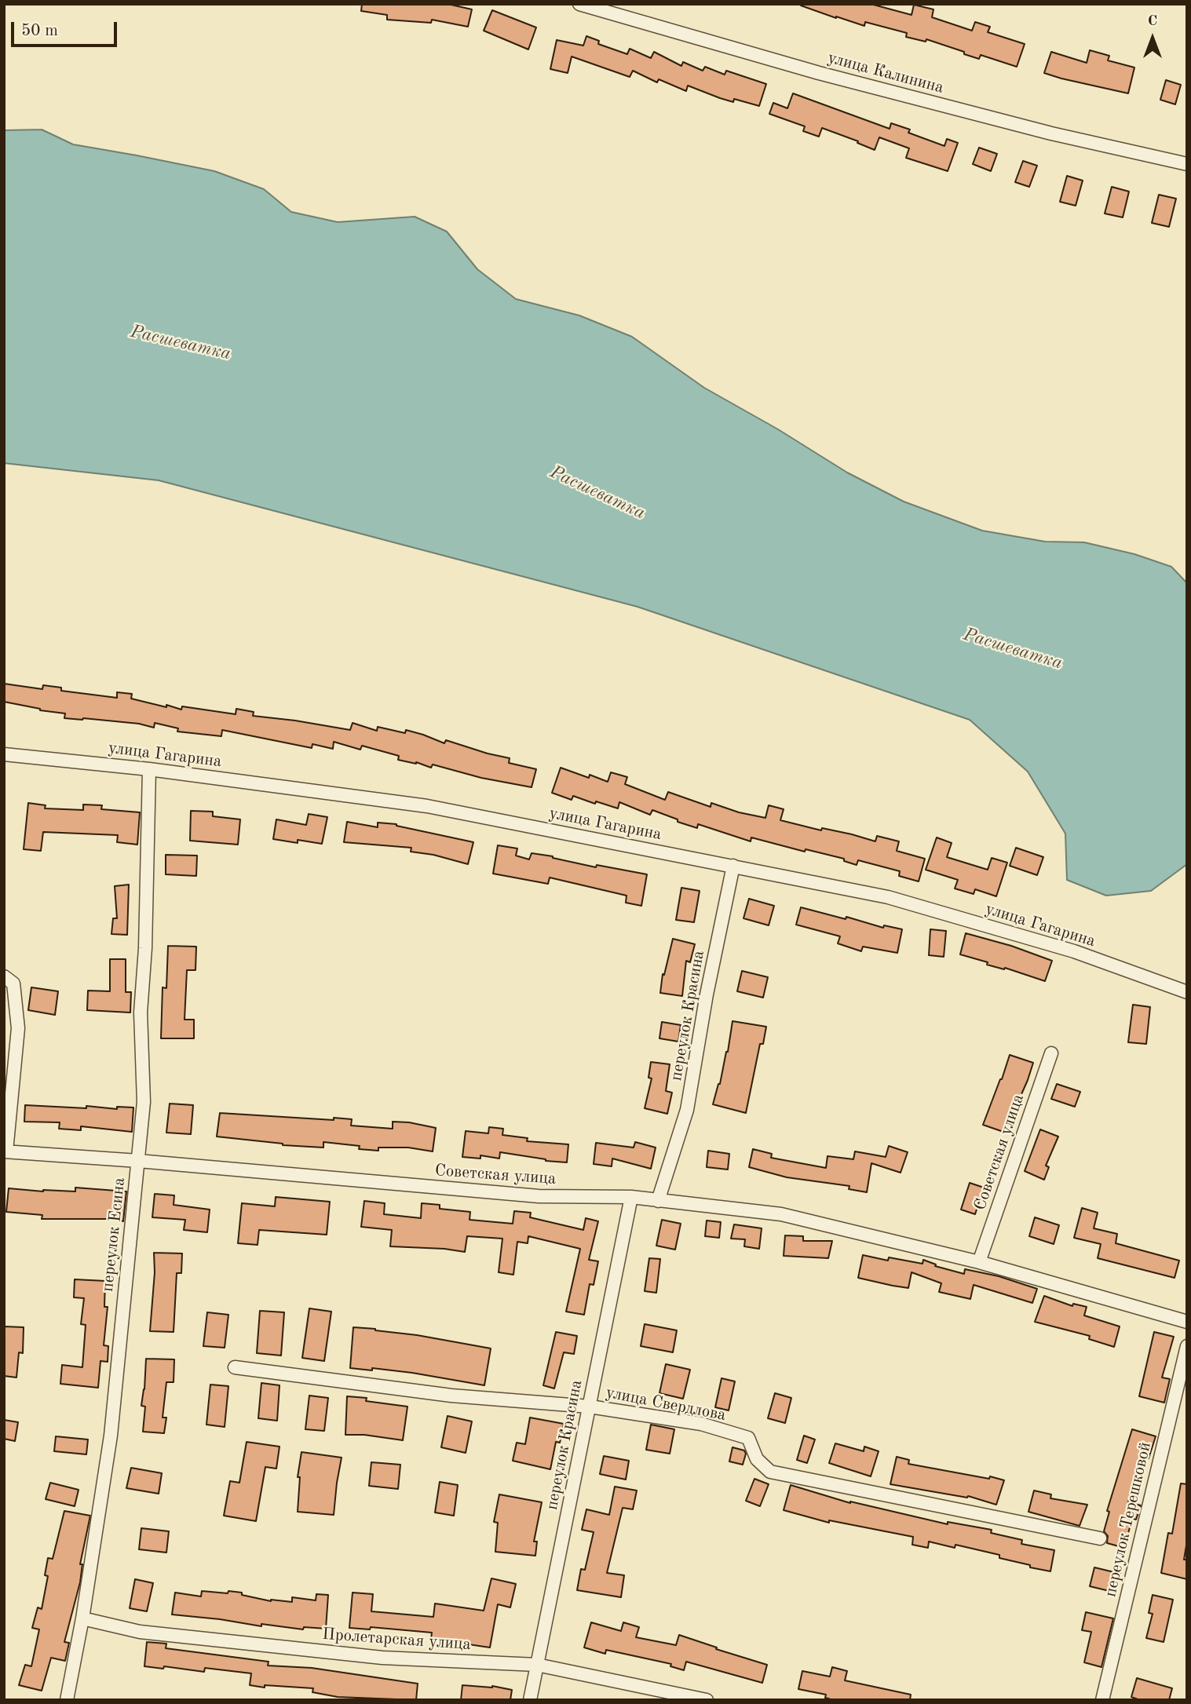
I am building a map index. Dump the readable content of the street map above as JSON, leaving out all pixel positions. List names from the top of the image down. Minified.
{"streets":{"street":["улица Калинина","улица Гагарина","переулок Красина","Советская улица","переулок Есина","улица Свердлова","переулок Терешковой","Пролетарская улица"]},"crossings":[["улица Гагарина","переулок Красина"],["улица Гагарина","переулок Есина"],["переулок Красина","Советская улица"],["переулок Красина","улица Свердлова"],["переулок Красина","Пролетарская улица"],["Советская улица","переулок Есина"],["переулок Есина","Пролетарская улица"]],"water":["Расшеватка"],"scale_bar":"50 m","north":"top"}
